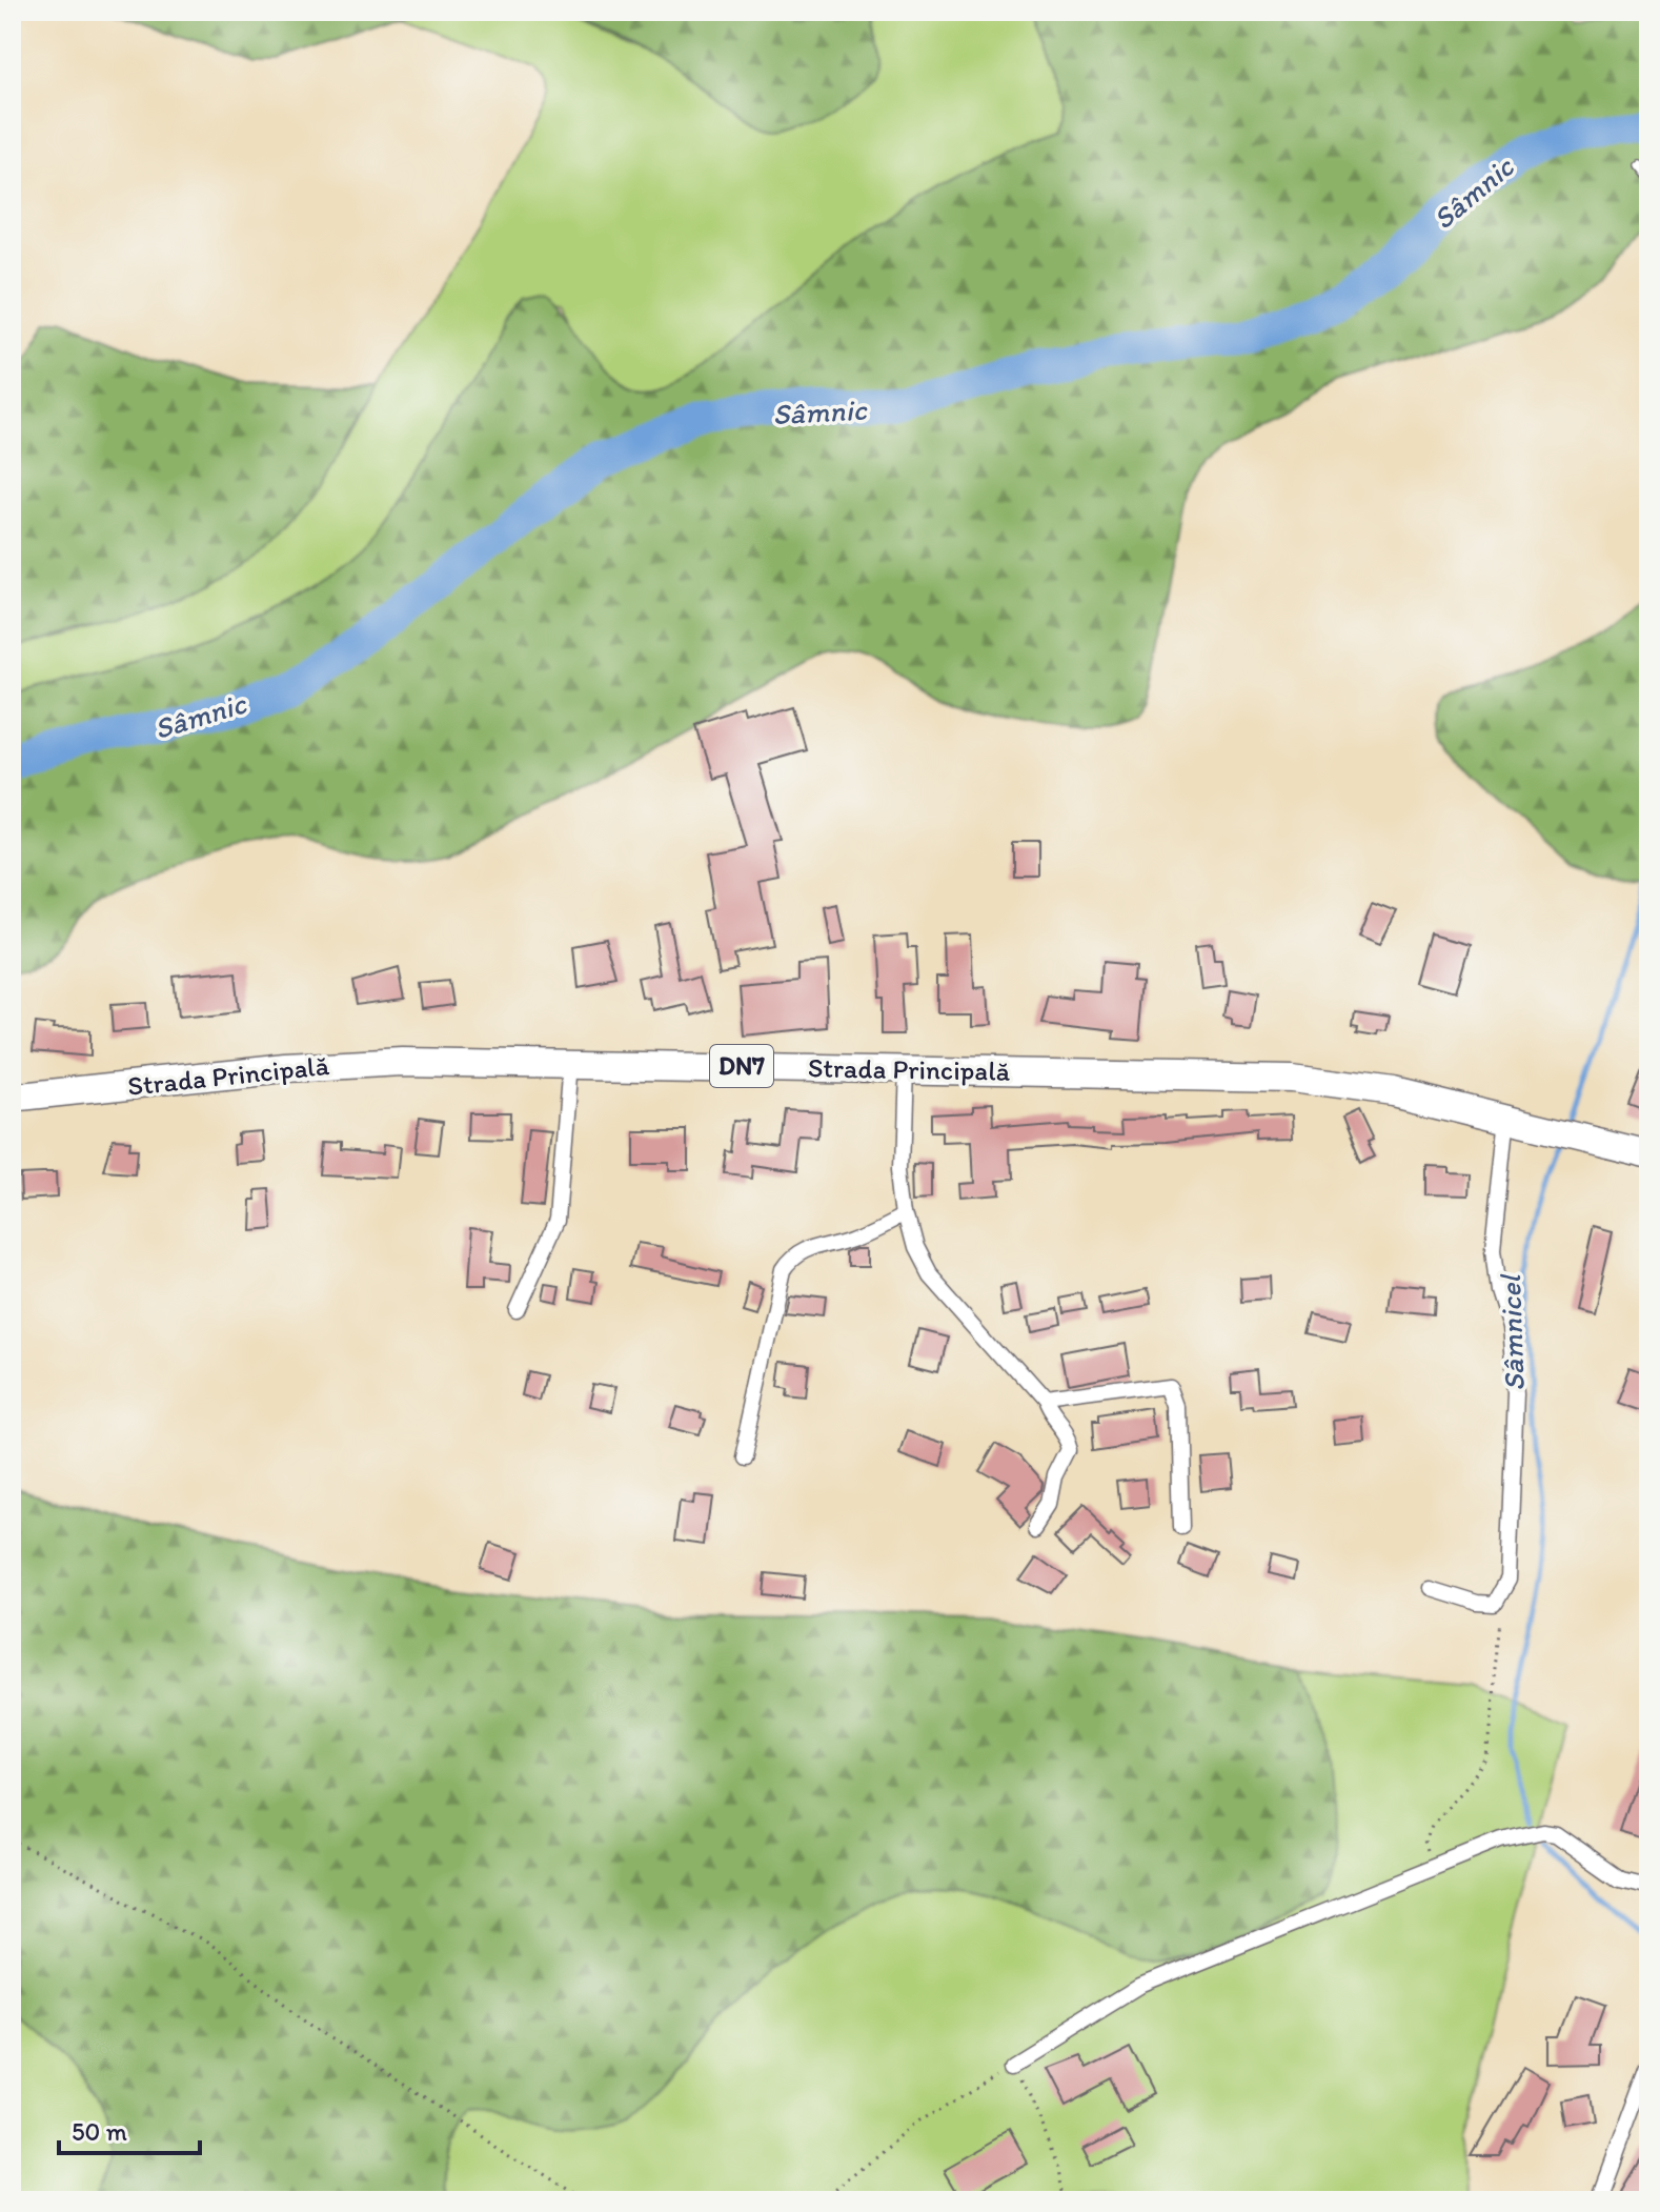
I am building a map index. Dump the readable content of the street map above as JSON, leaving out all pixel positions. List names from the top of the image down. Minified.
{"streets":{"highway":["DN7","Strada Principală"]},"water":["Sâmnic","Sâmnicel"],"scale_bar":"50 m"}
